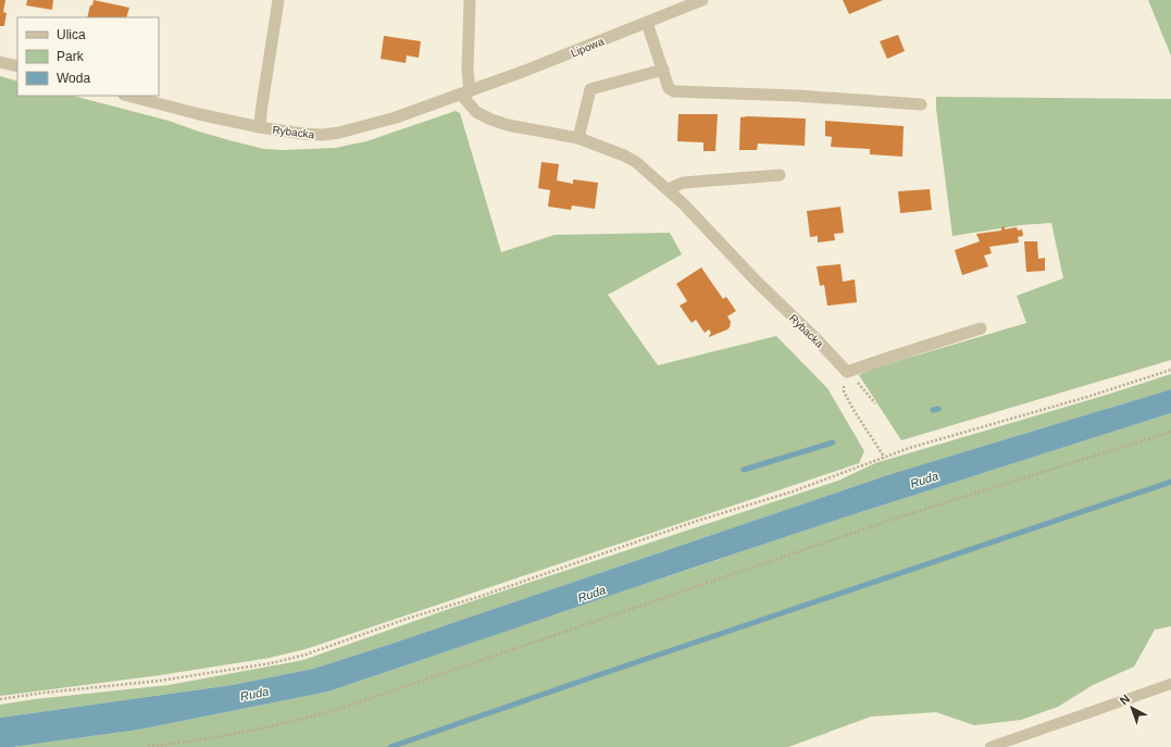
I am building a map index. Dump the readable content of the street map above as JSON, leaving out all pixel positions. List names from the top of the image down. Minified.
{"streets":{"street":["Lipowa","Rybacka"]},"crossings":[["Lipowa","Rybacka"]],"water":["Ruda"],"legend":["Ulica","Park","Woda"],"north":"top left"}
